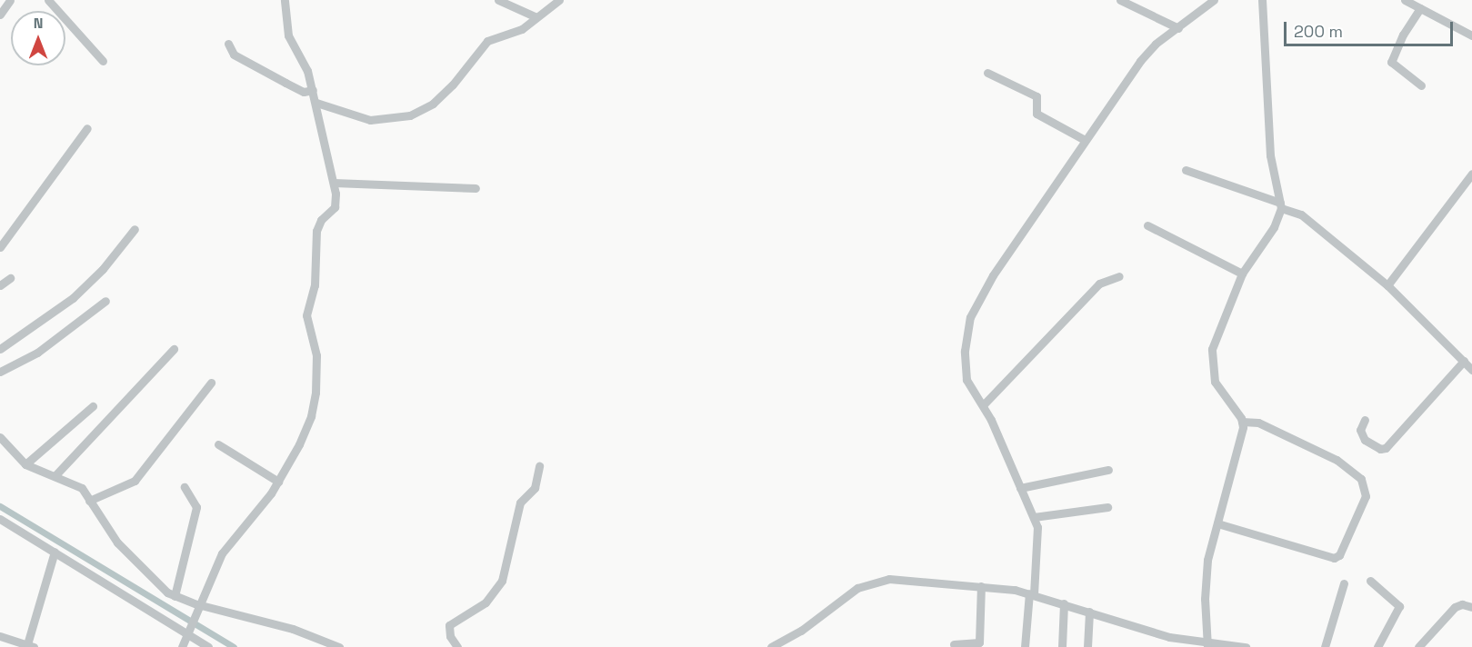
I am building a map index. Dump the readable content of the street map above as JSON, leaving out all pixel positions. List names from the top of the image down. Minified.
{"scale_bar":"200 m","north":"top"}
